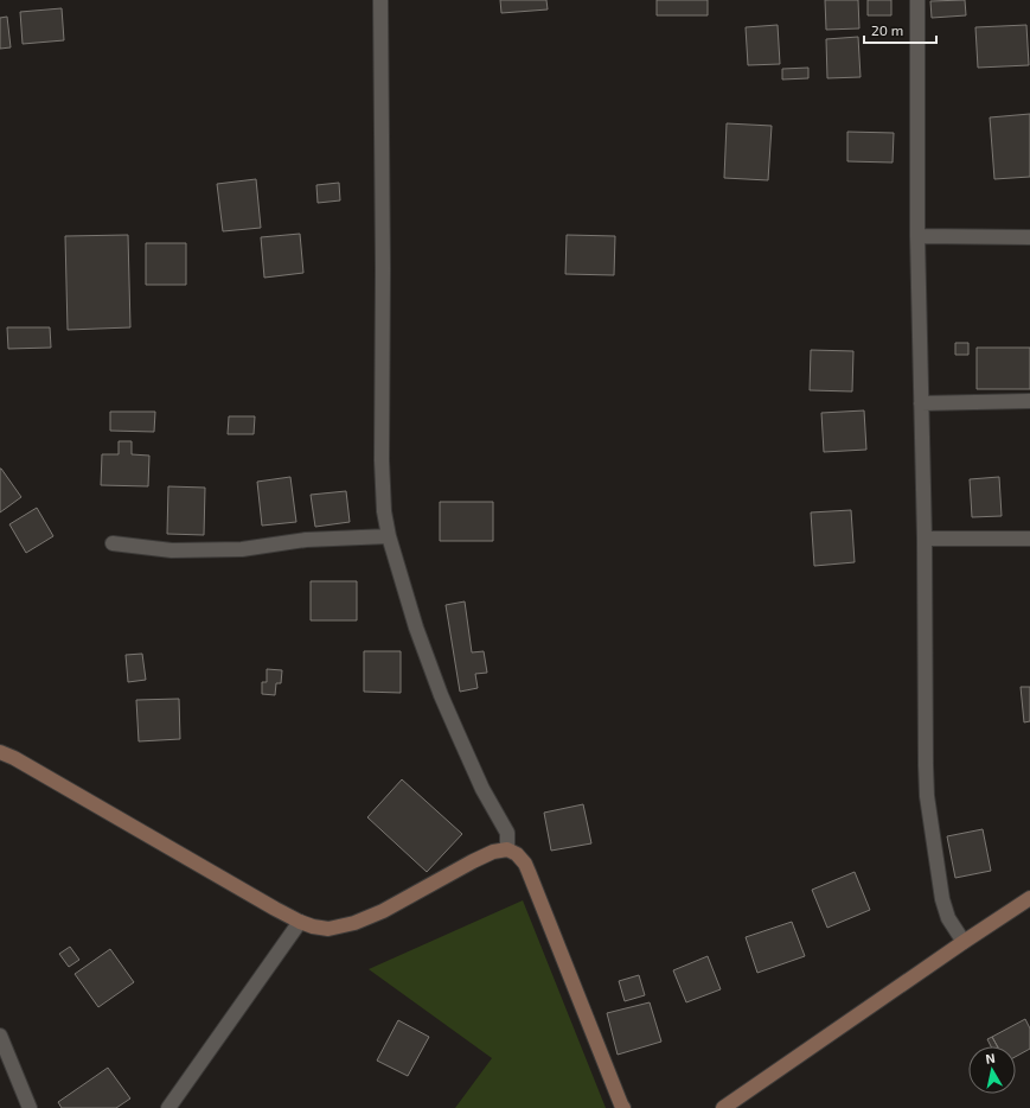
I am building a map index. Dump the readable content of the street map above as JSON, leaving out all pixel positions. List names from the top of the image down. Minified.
{"scale_bar":"20 m","north":"top"}
